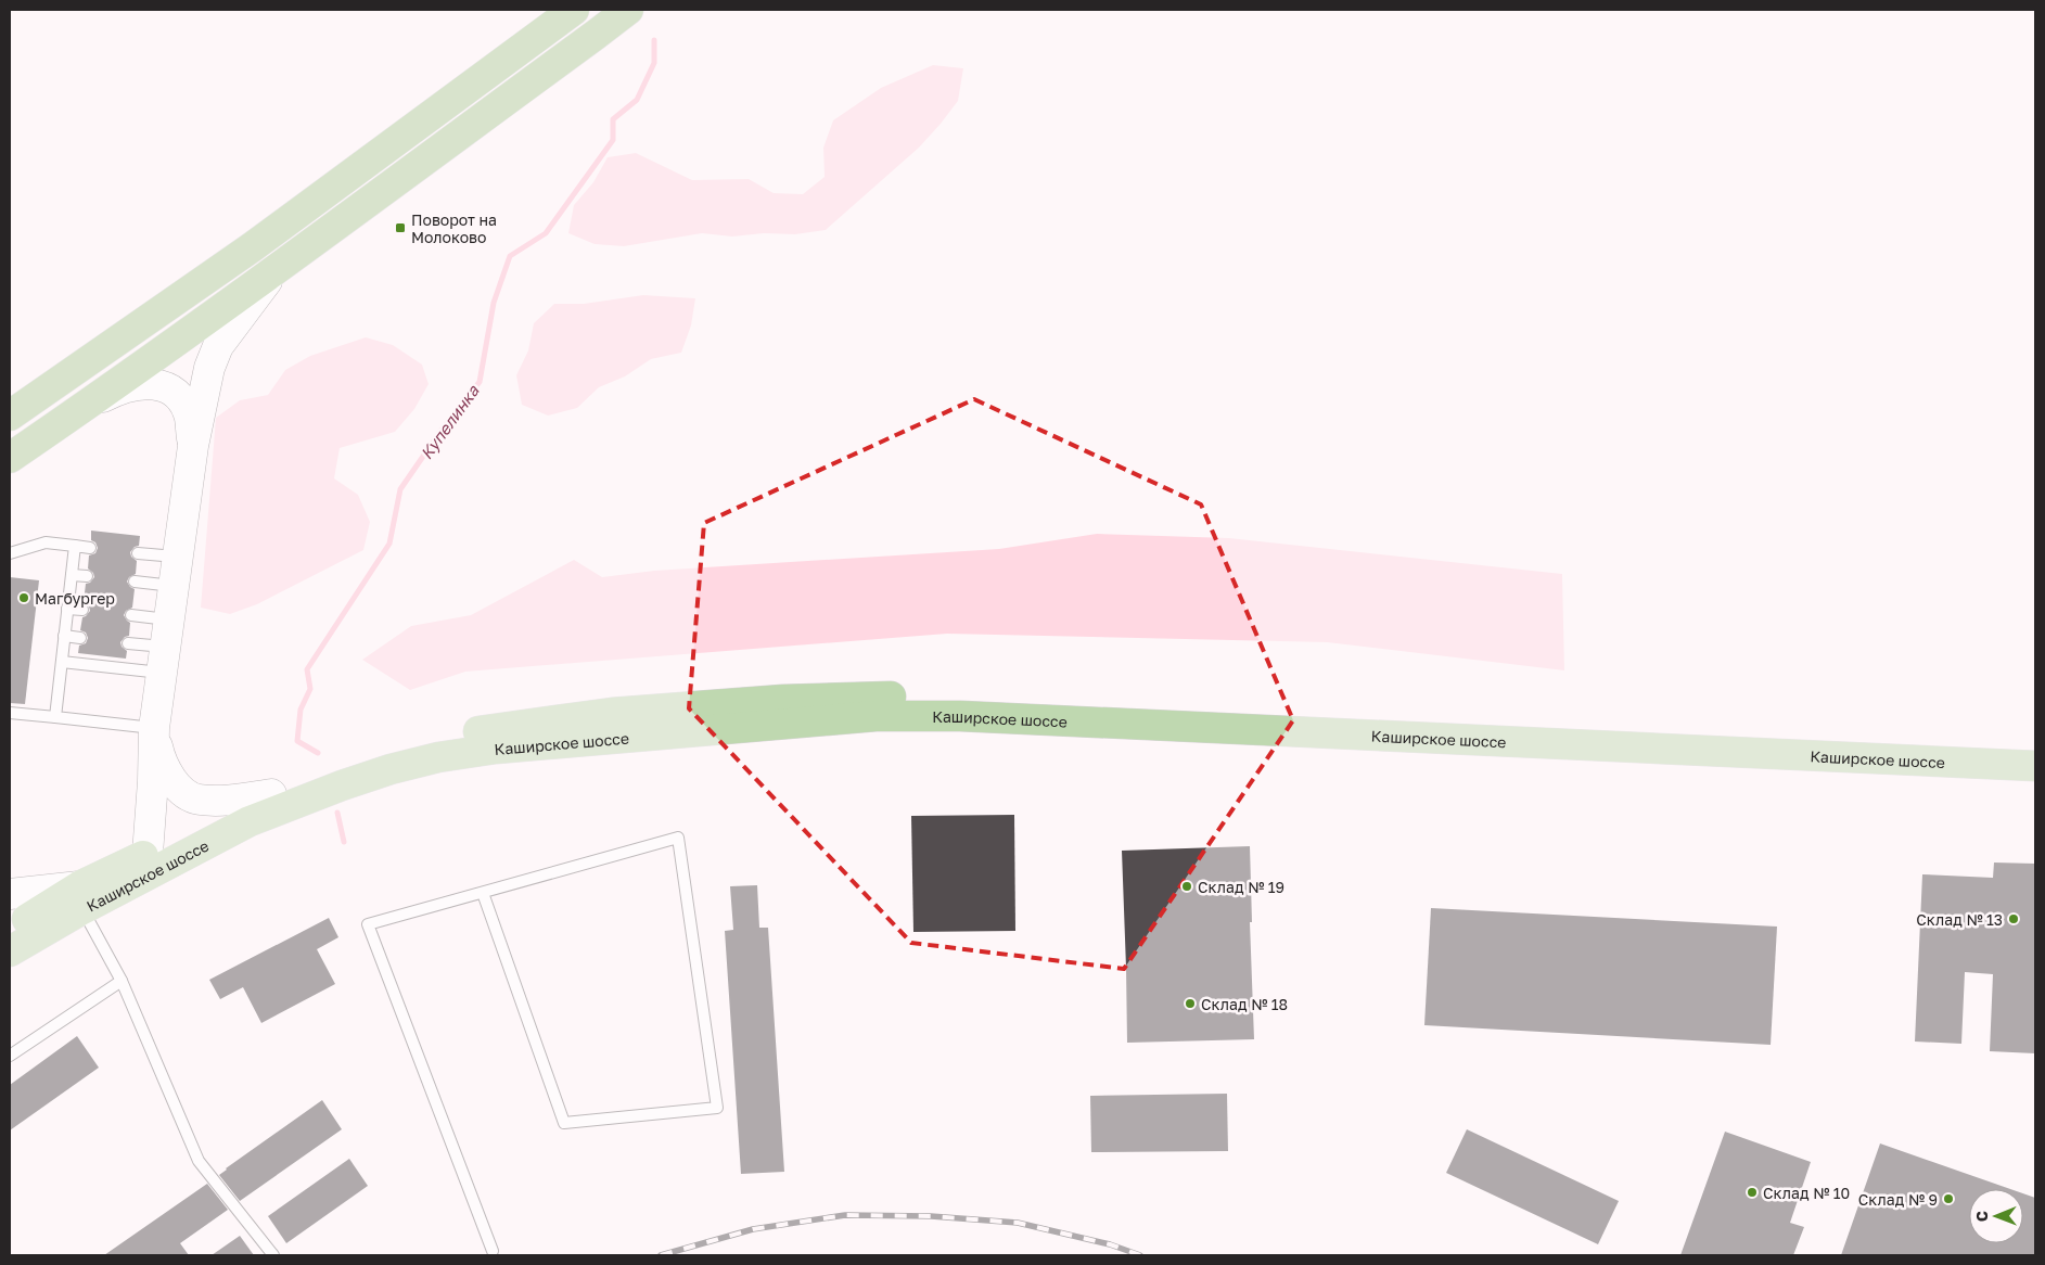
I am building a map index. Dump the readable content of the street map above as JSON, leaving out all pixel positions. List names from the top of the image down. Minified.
{"streets":{"main road":["Каширское шоссе"]},"water":["Купелинка"],"places":{"transit":["Поворот на Молоково"],"other":["Магбургер","Склад № 19","Склад № 13","Склад № 18","Склад № 10","Склад № 9"]},"north":"left"}
